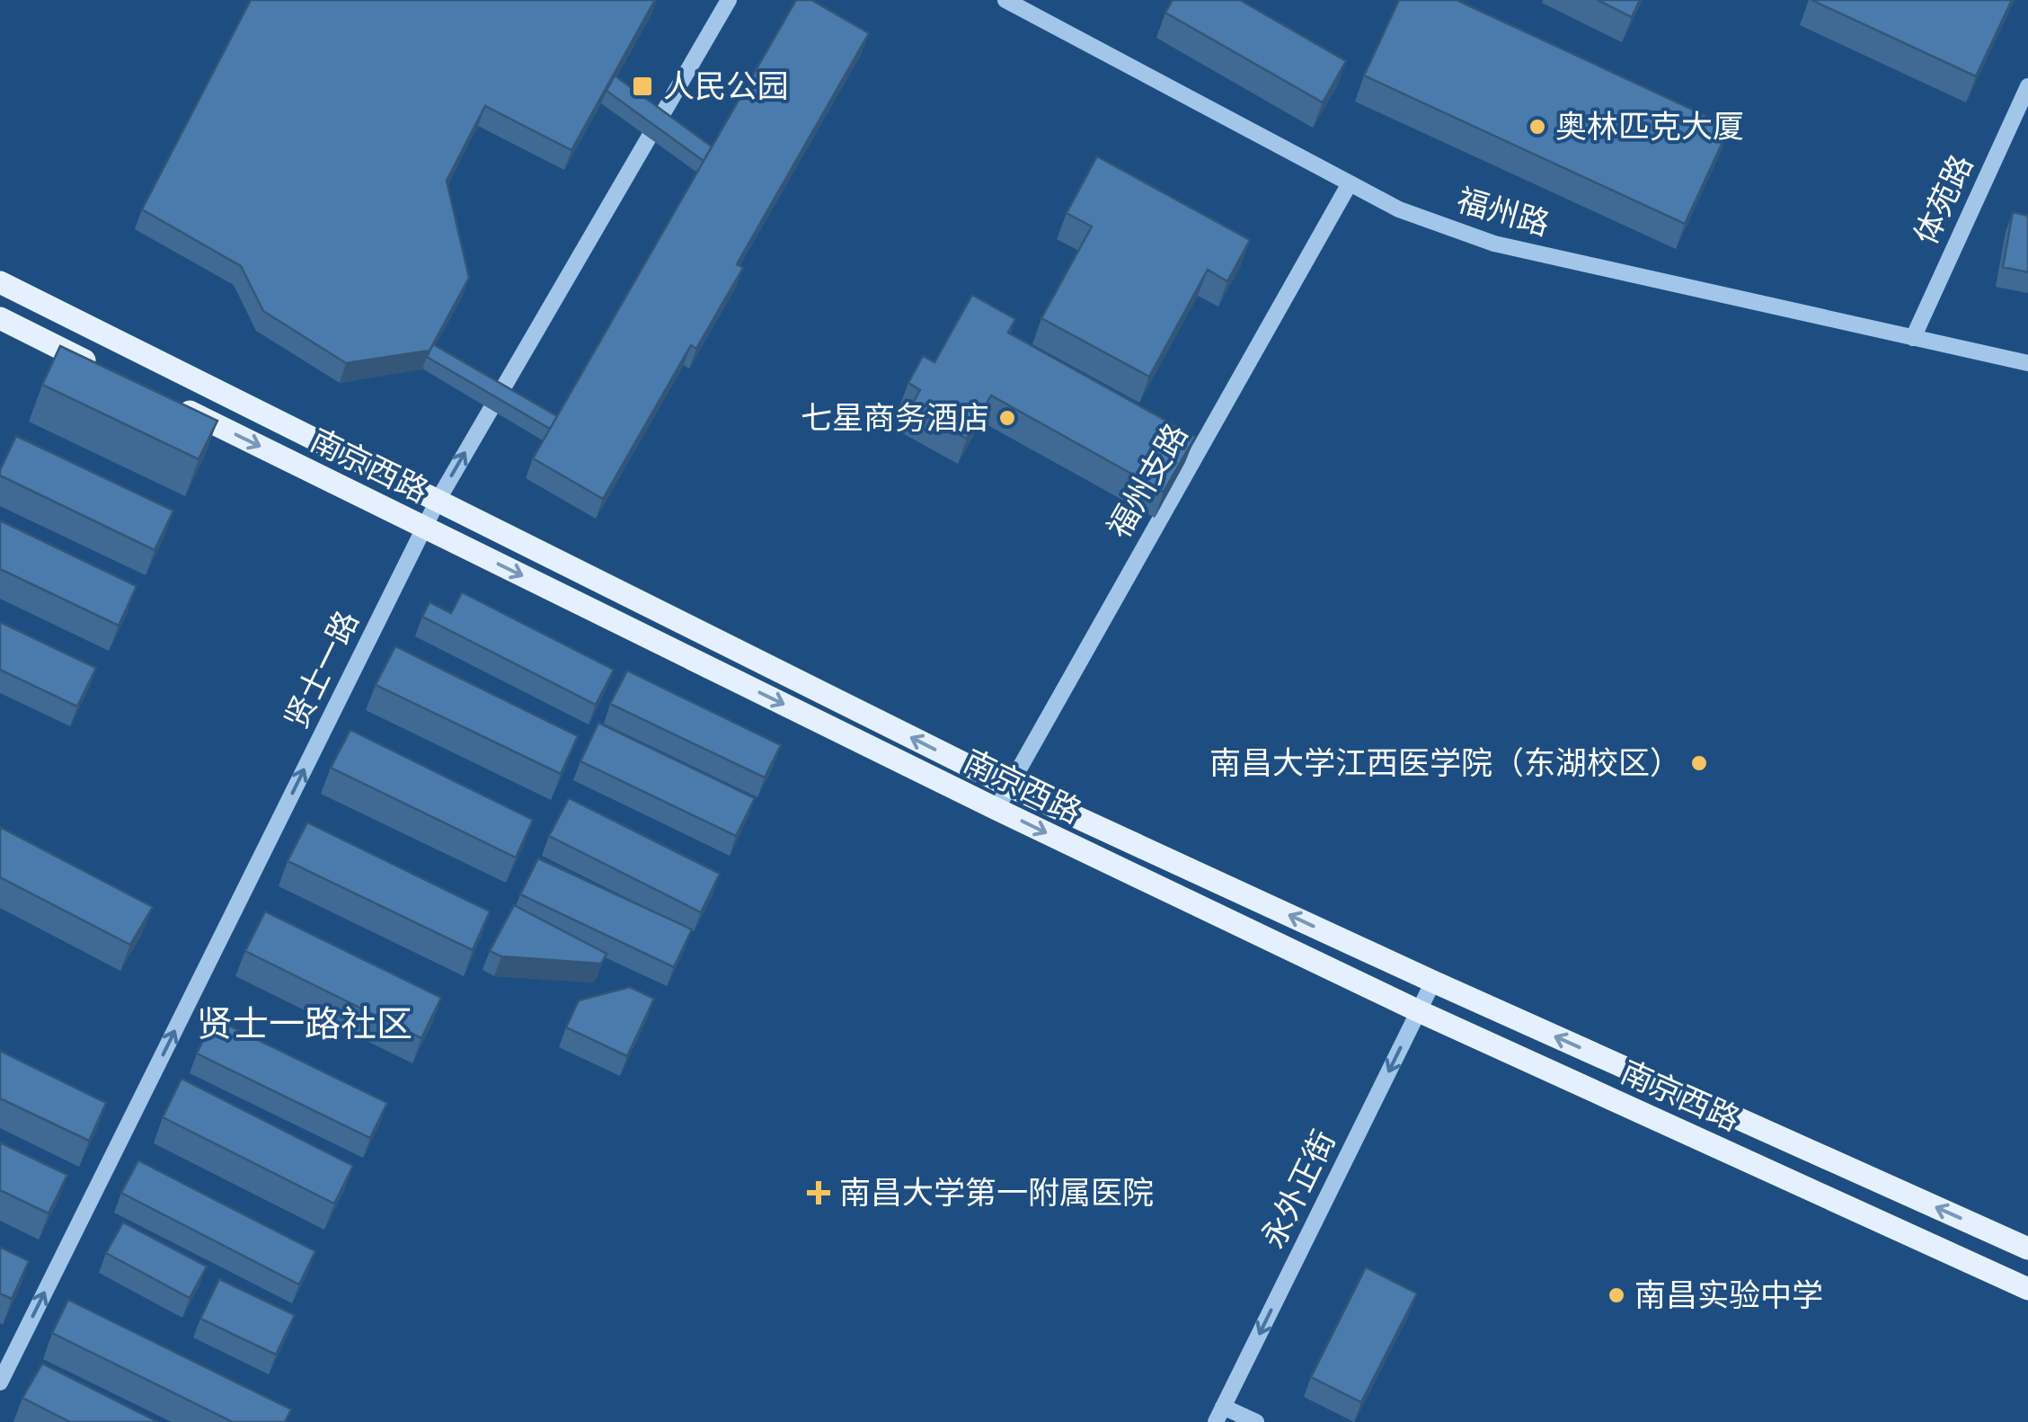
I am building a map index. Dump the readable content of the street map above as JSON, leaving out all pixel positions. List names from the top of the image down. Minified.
{"streets":{"main road":["南京西路"],"street":["体苑路","福州路","福州支路","贤士一路","永外正街"]},"crossings":[["体苑路","福州路"],["福州路","福州支路"],["南京西路","福州支路"],["南京西路","贤士一路"],["南京西路","永外正街"]],"one_way":["贤士一路","永外正街"],"districts":["贤士一路社区"],"places":{"transit":["人民公园"],"other":["奥林匹克大厦","七星商务酒店","南昌大学江西医学院（东湖校区）","南昌实验中学"],"health":["南昌大学第一附属医院"]}}
